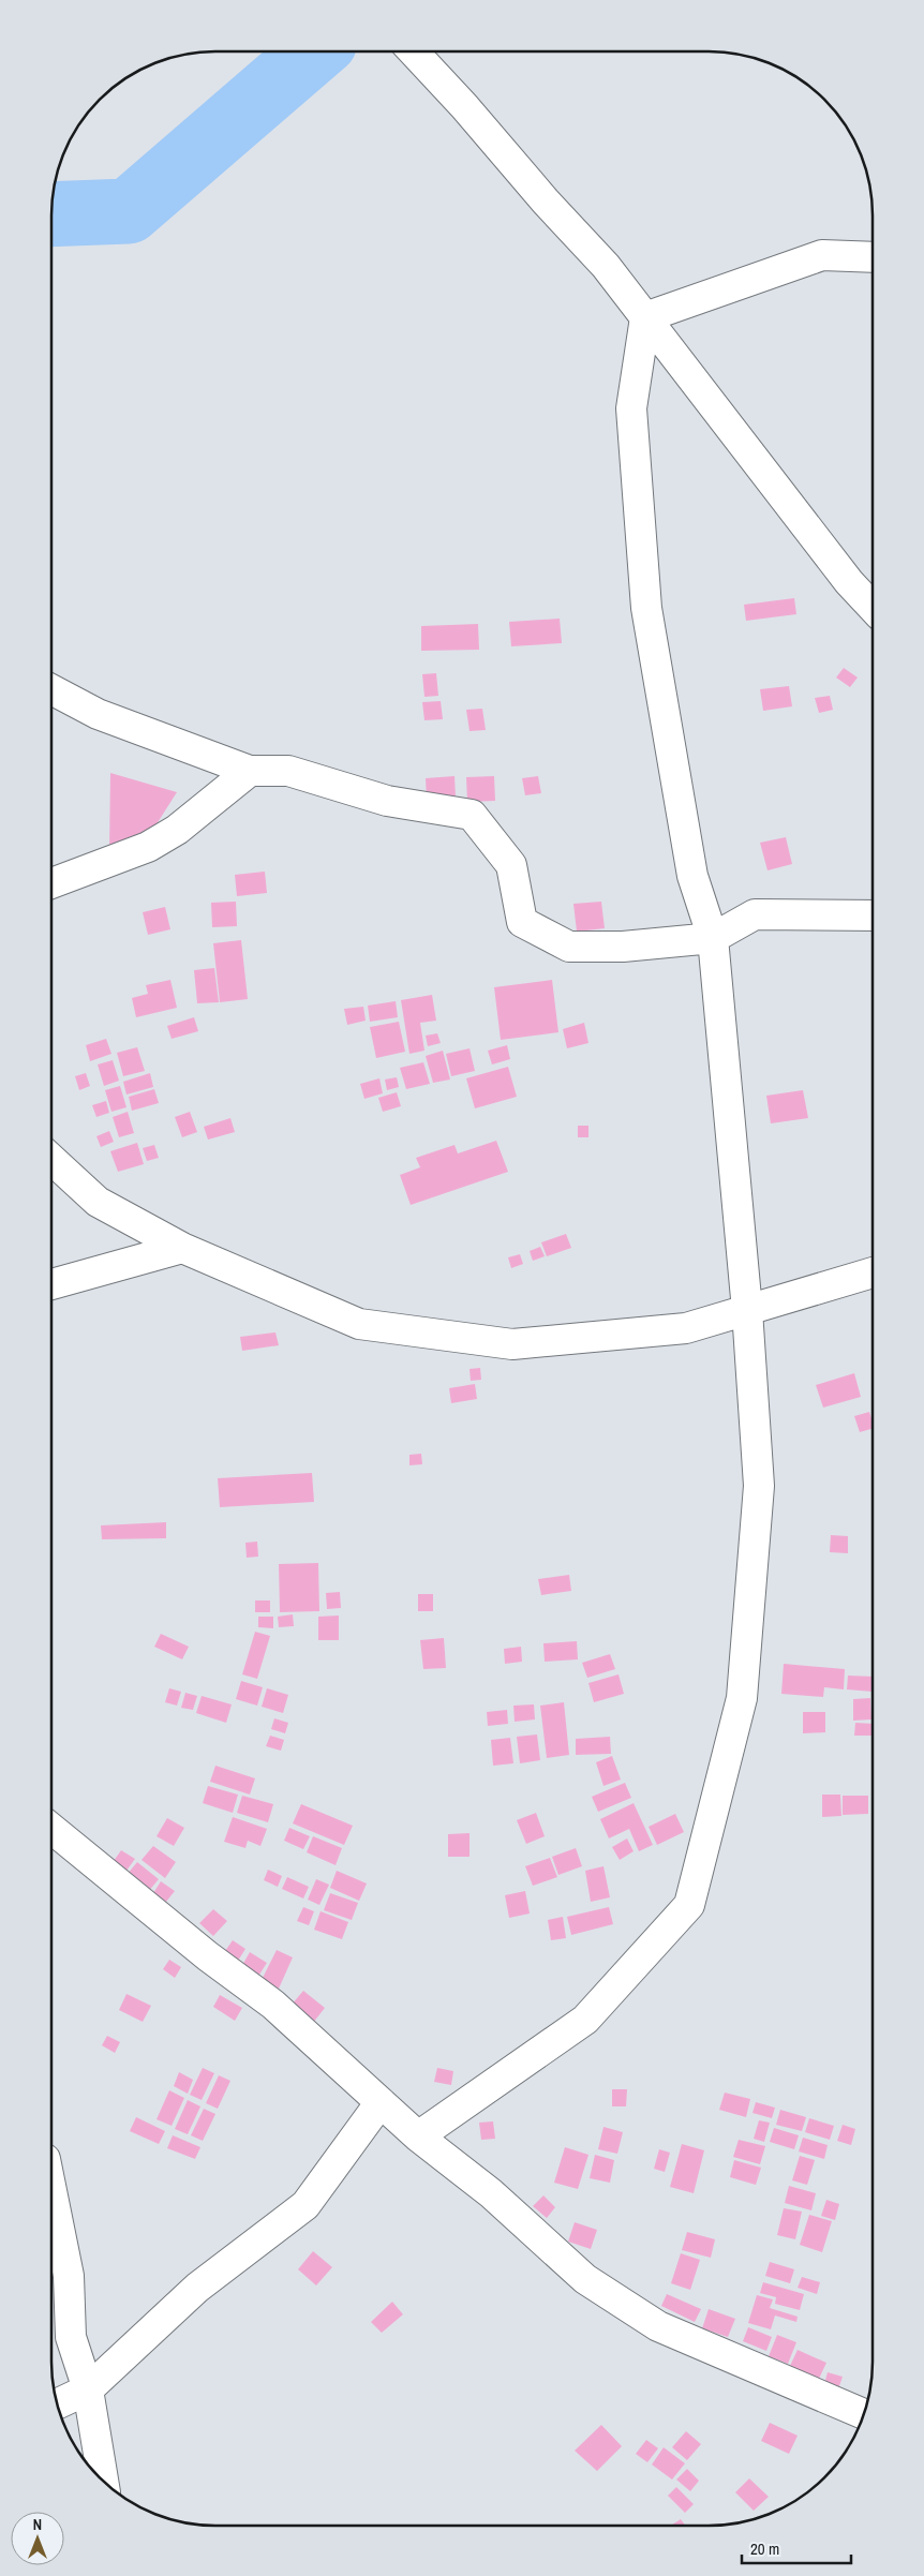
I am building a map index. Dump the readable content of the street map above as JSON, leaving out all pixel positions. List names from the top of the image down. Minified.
{"scale_bar":"20 m","north":"top"}
